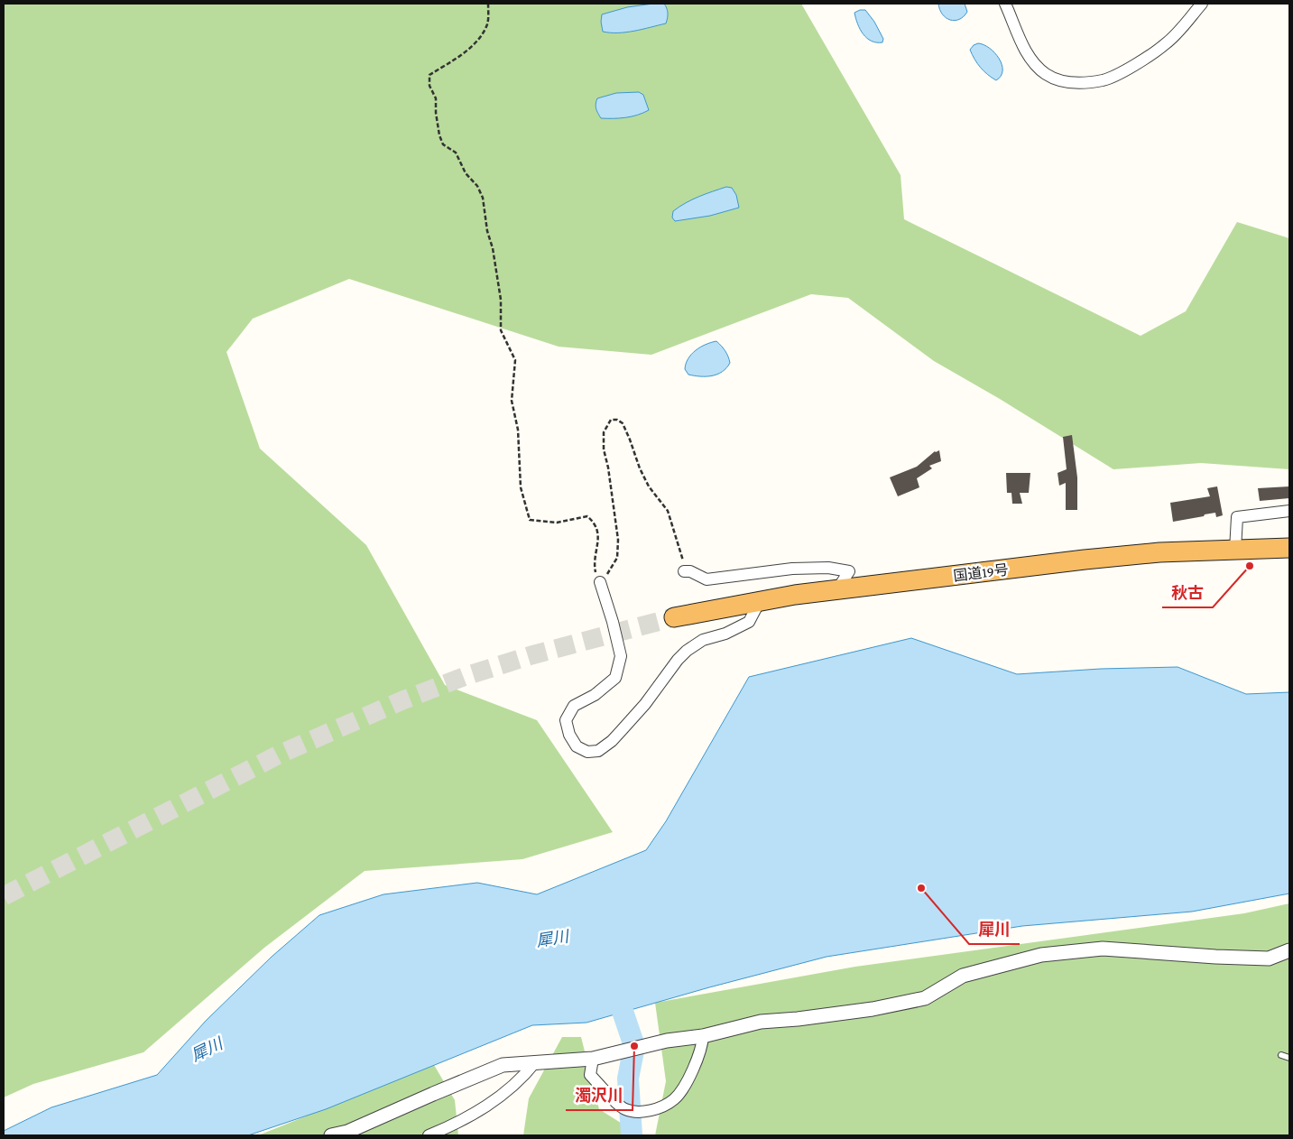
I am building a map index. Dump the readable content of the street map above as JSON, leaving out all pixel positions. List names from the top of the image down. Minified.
{"streets":{"highway":["国道19号"]},"water":["犀川"],"places":["秋古","犀川","濁沢川"]}
